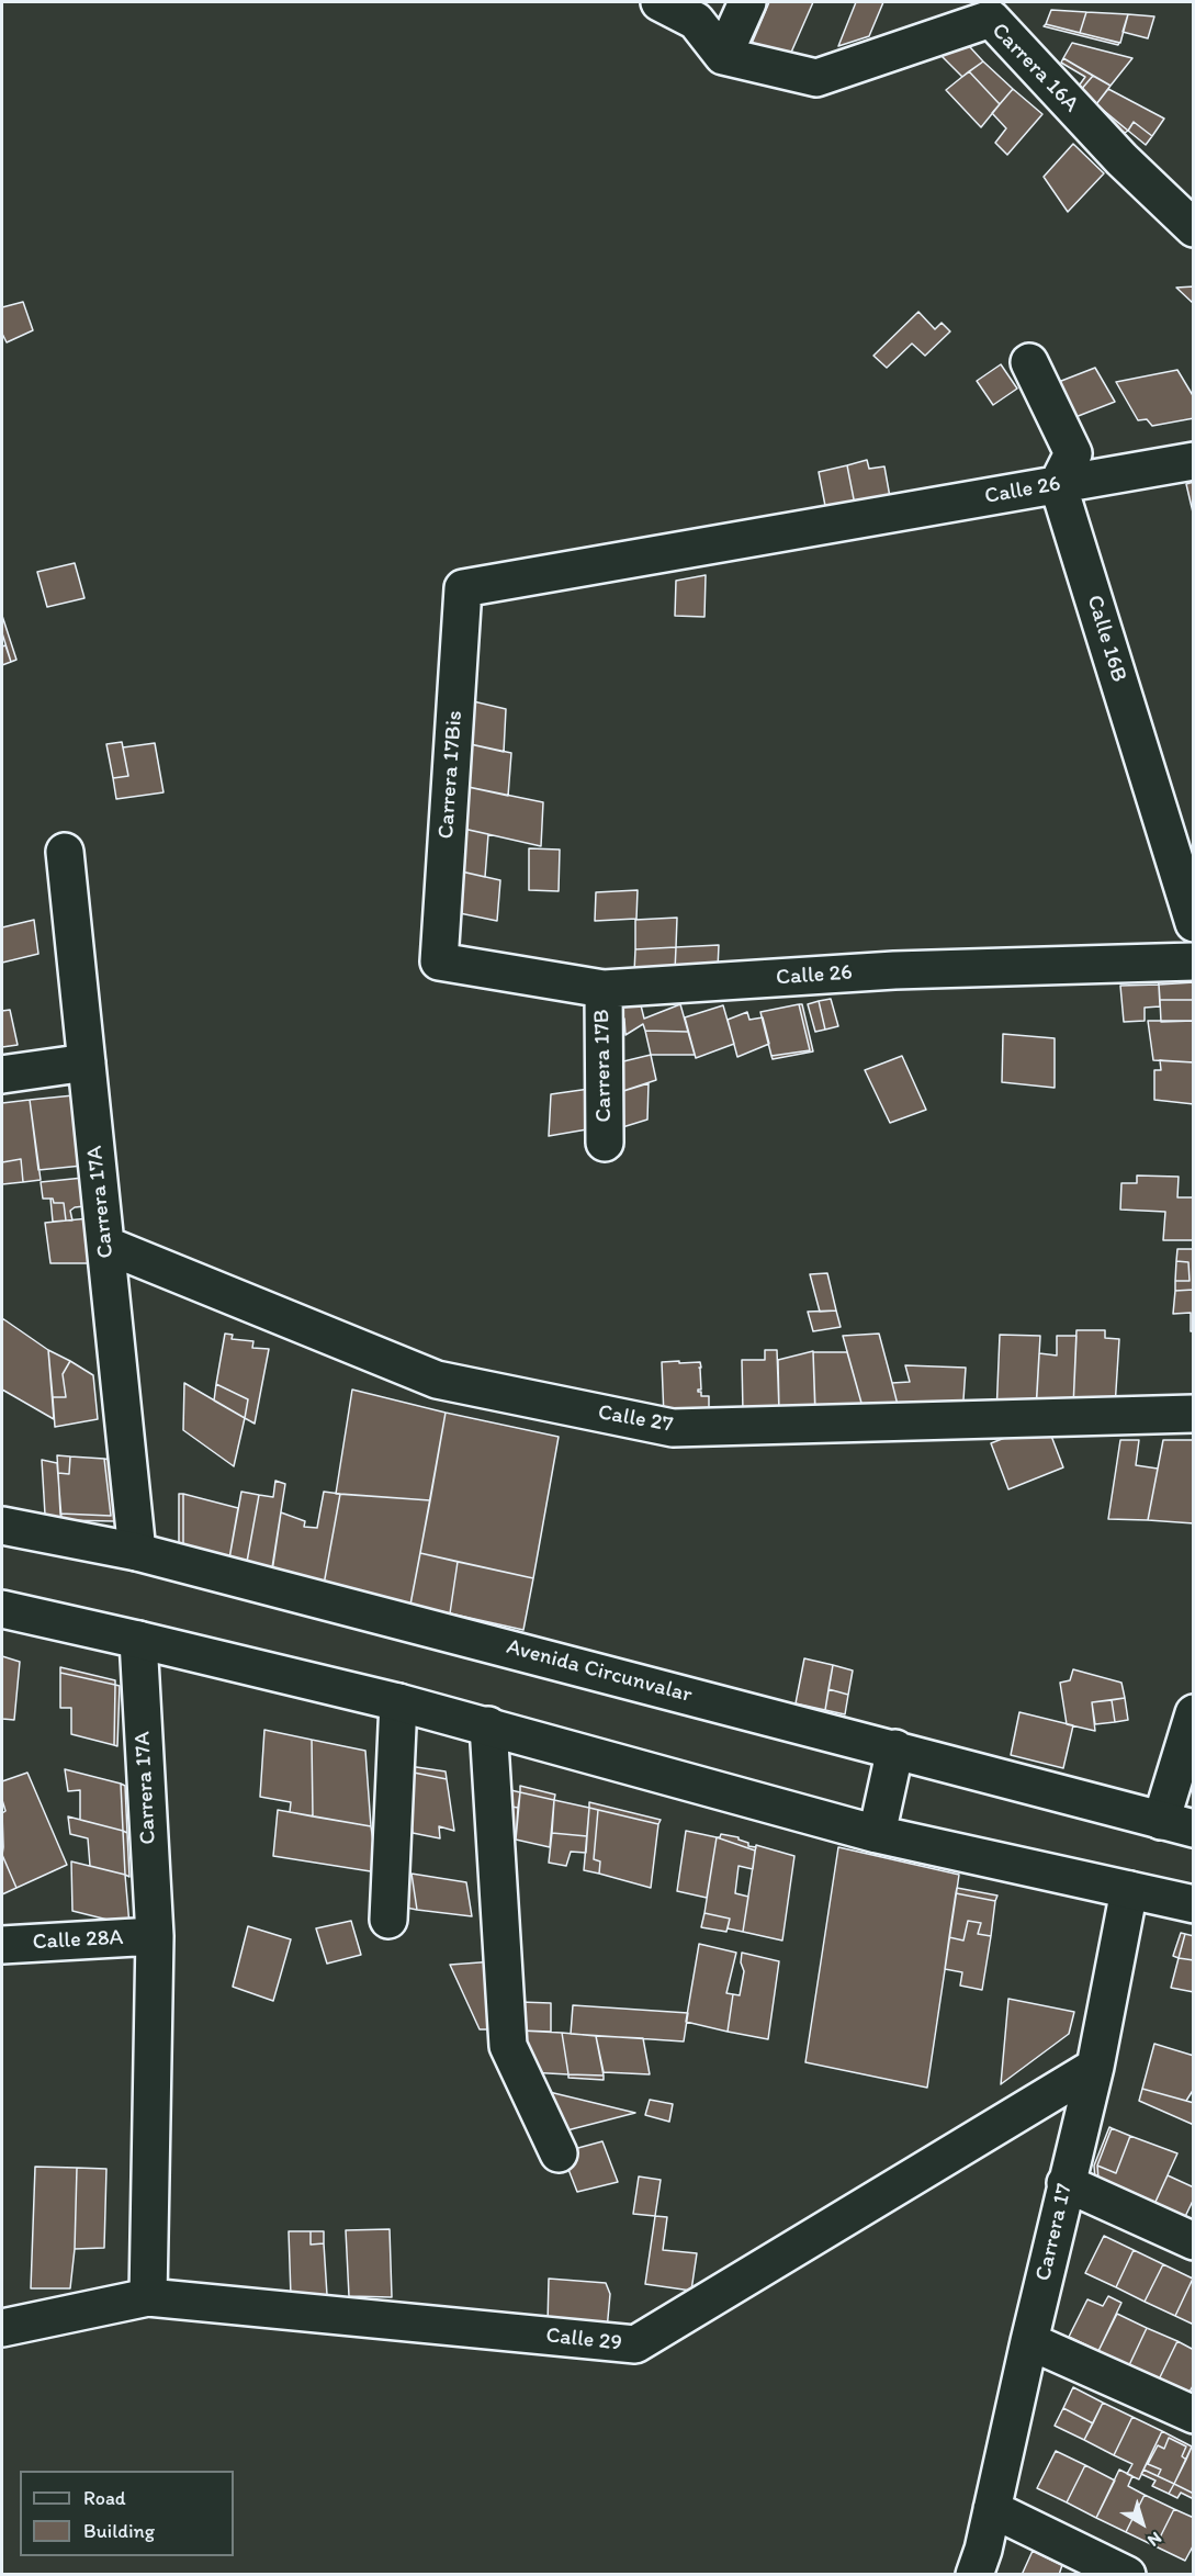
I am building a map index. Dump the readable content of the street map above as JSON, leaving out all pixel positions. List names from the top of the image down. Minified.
{"streets":{"street":["Carrera 16A","Calle 26","Calle 16B","Carrera 17Bis","Carrera 17B","Carrera 17A","Calle 27","Avenida Circunvalar","Calle 28A","Carrera 17","Calle 29"]},"crossings":[["Calle 26","Calle 16B"],["Calle 26","Carrera 17Bis"],["Calle 26","Carrera 17B"],["Carrera 17A","Calle 27"],["Carrera 17A","Avenida Circunvalar"],["Carrera 17A","Calle 28A"],["Carrera 17A","Calle 29"],["Carrera 17","Calle 29"]],"legend":["Road","Building"],"north":"bottom right"}
